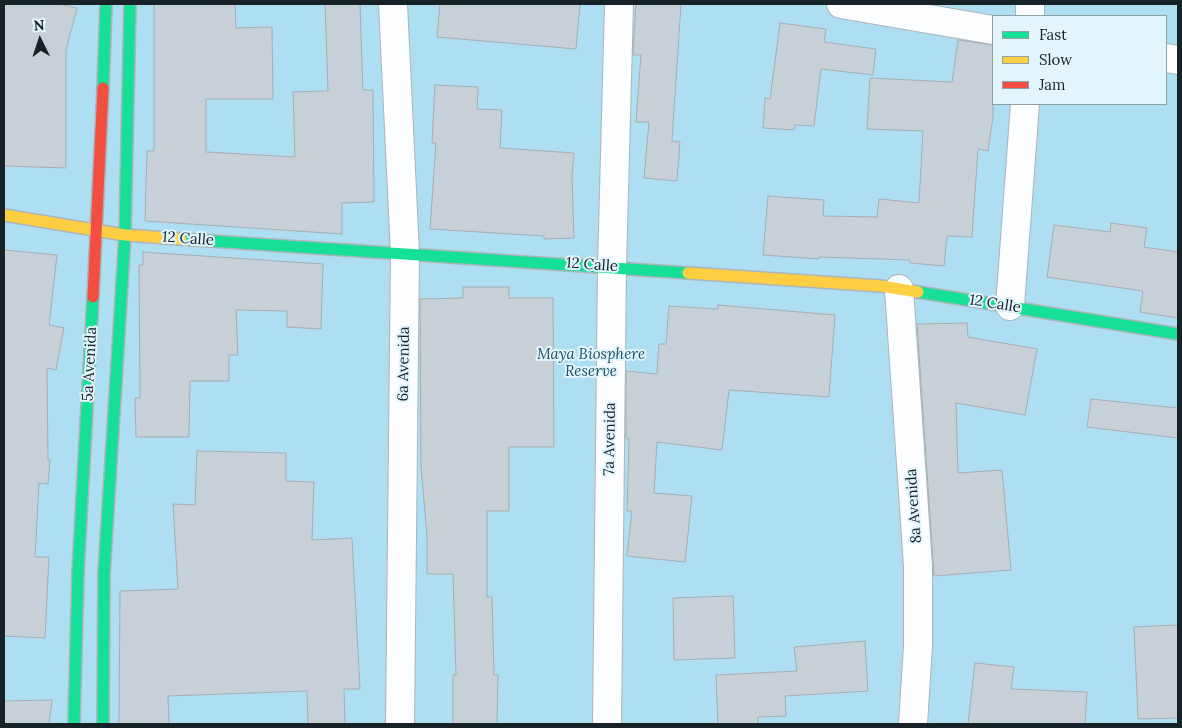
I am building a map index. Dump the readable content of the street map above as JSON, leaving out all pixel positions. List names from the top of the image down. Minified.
{"streets":{"street":["12 Calle","5a Avenida","6a Avenida","7a Avenida","8a Avenida"]},"crossings":[["12 Calle","5a Avenida"],["12 Calle","6a Avenida"],["12 Calle","7a Avenida"],["12 Calle","8a Avenida"]],"parks":["Maya Biosphere Reserve"],"legend":["Fast","Slow","Jam"],"north":"top"}
